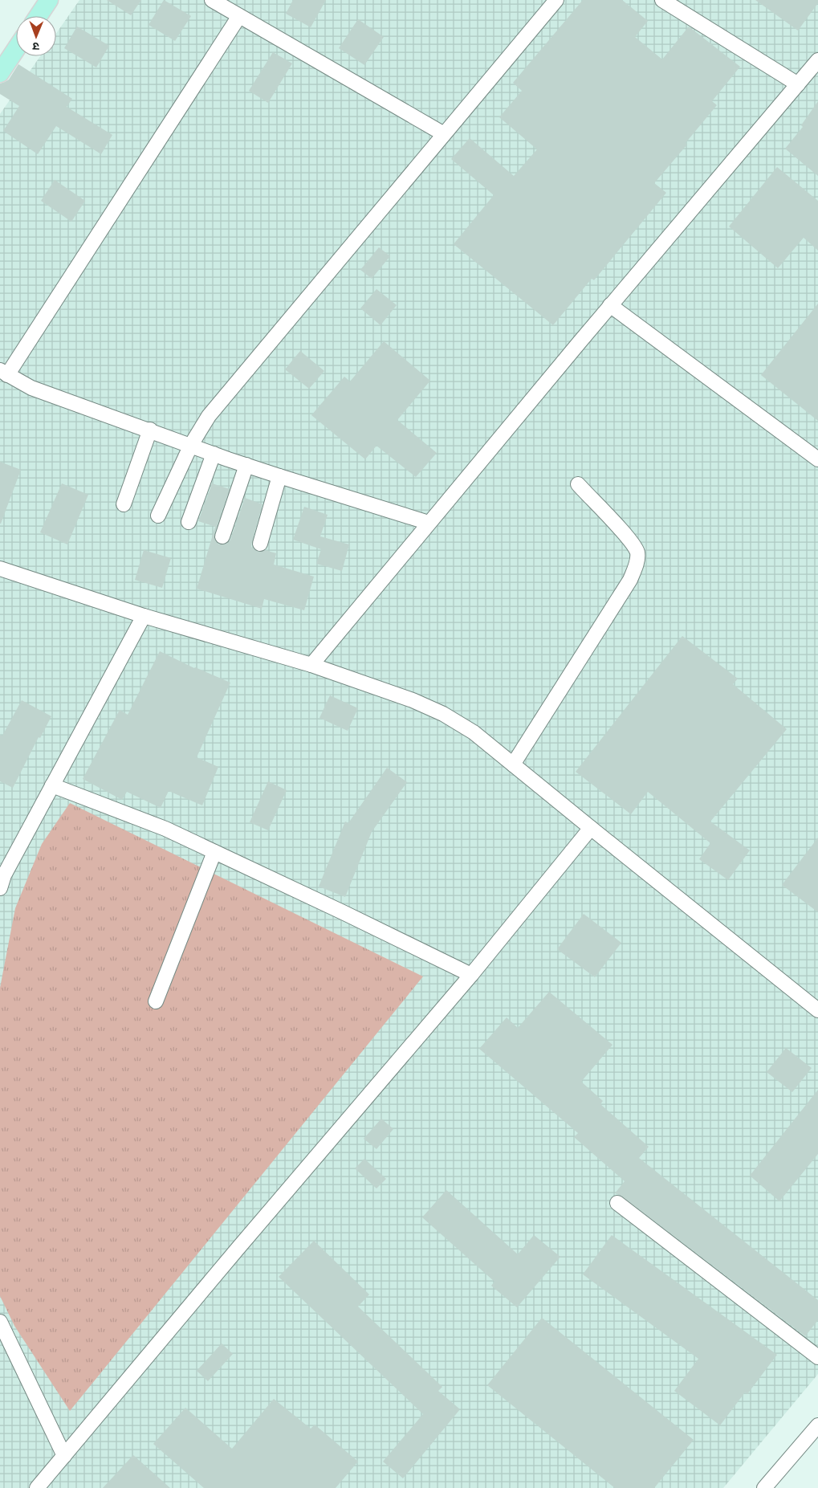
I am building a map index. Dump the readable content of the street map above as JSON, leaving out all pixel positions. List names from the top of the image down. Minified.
{"north":"bottom"}
